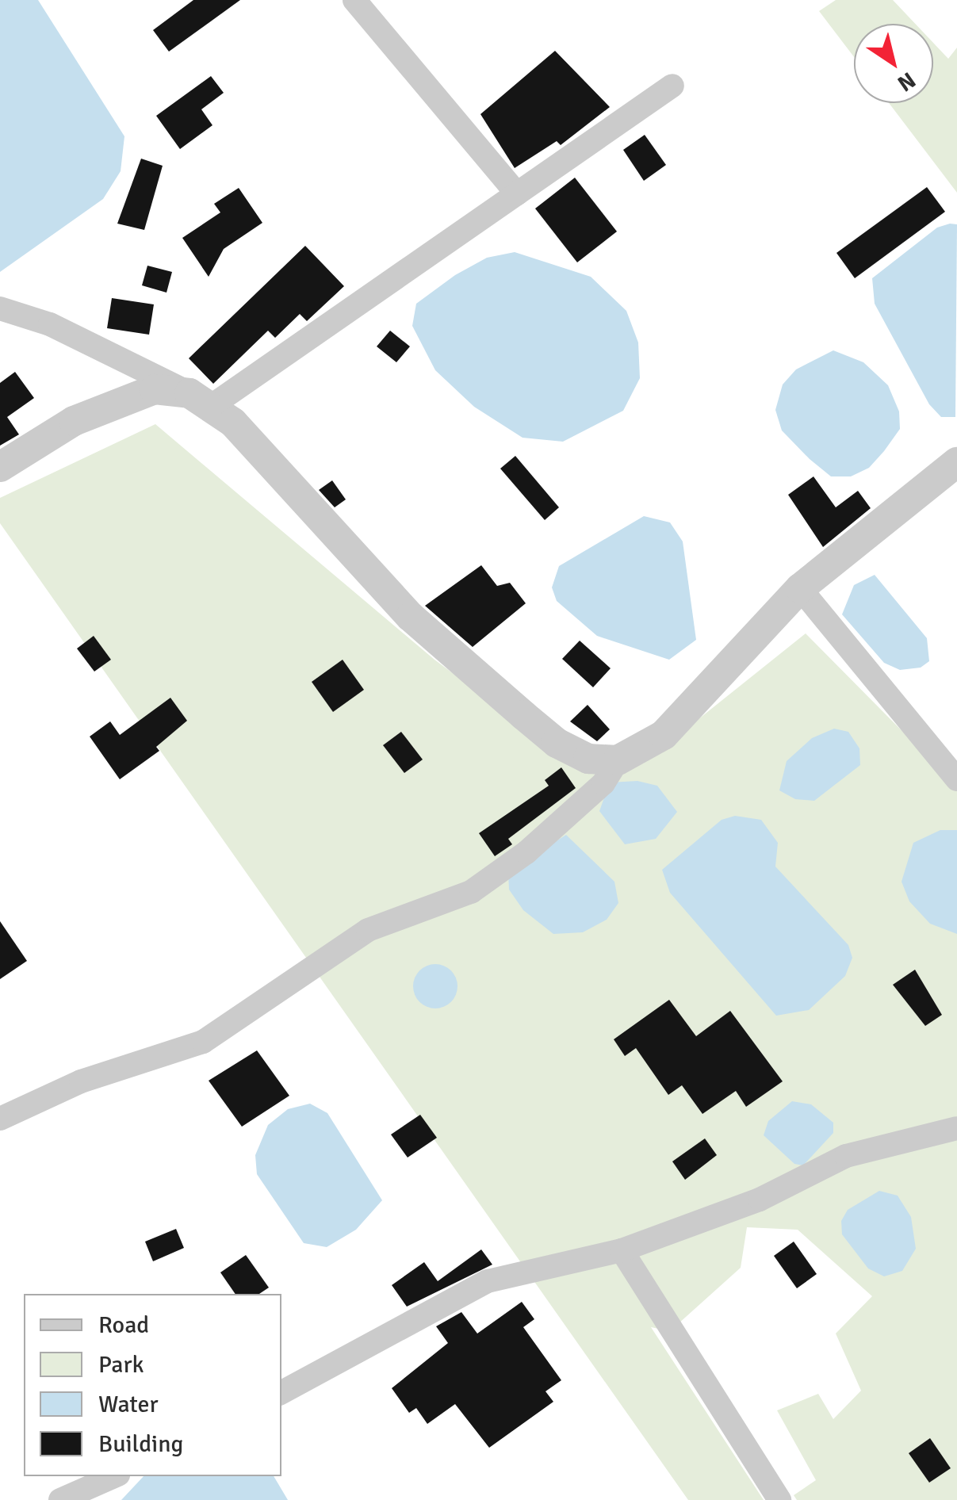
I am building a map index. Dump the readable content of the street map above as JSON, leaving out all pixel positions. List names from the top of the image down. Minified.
{"legend":["Road","Park","Water","Building"],"north":"bottom right"}
